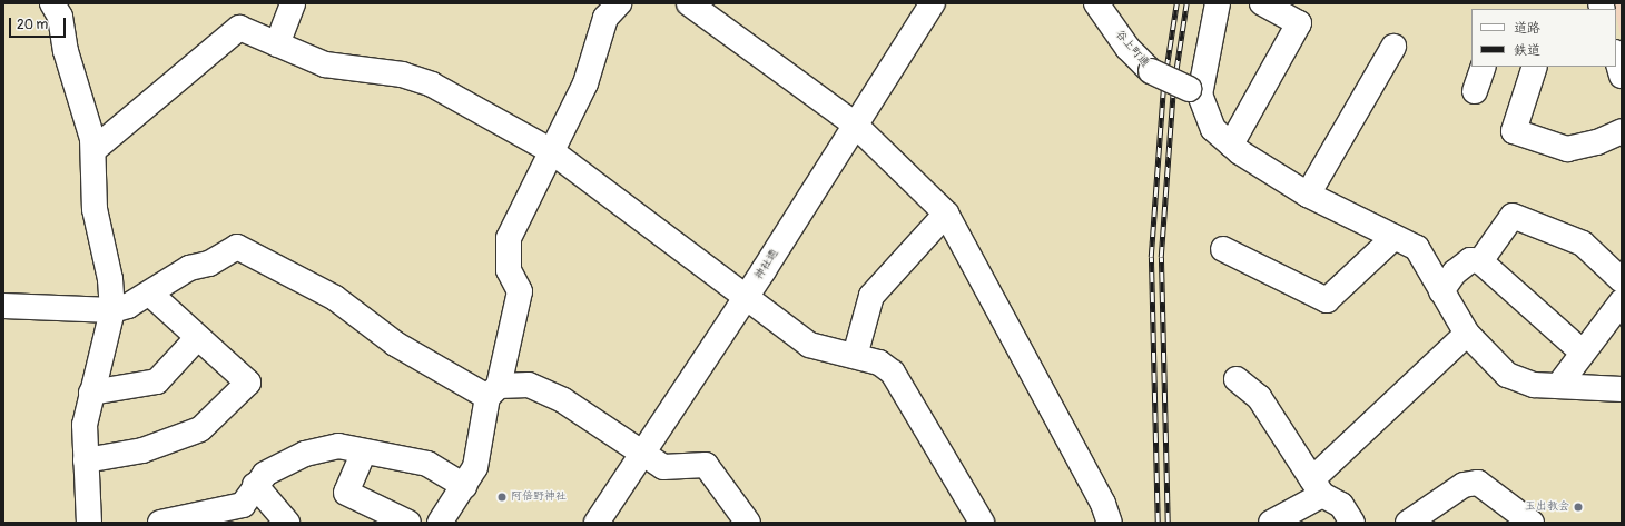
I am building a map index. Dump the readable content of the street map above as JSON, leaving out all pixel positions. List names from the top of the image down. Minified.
{"streets":{"street":["谷上町通","神社通"]},"places":["阿倍野神社","玉出教会"],"legend":["道路","鉄道"],"scale_bar":"20 m"}
